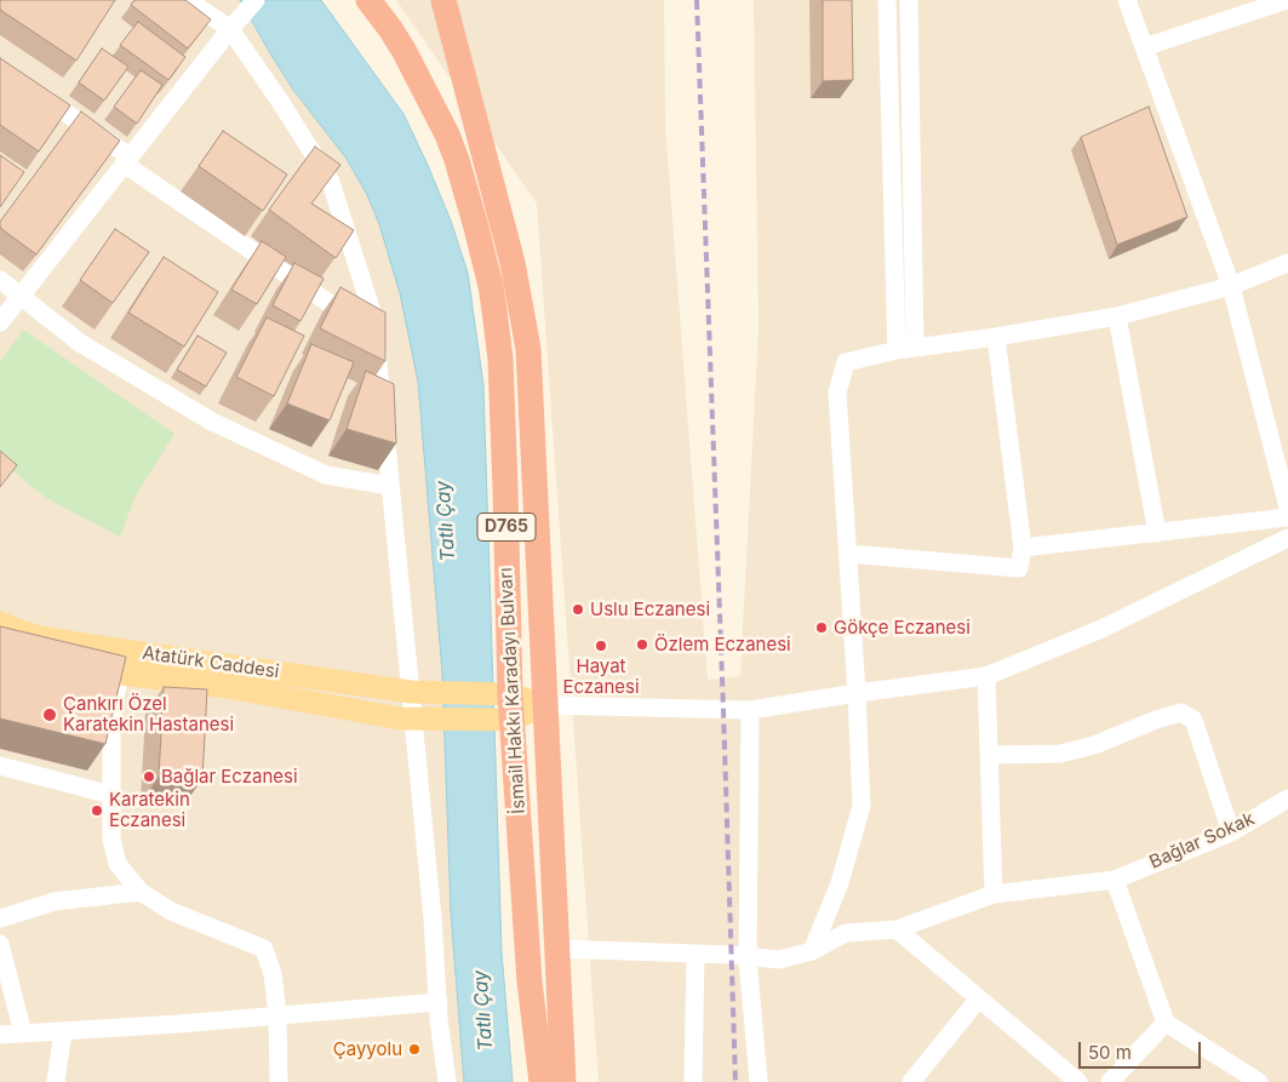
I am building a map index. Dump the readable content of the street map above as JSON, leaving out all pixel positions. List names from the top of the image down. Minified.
{"streets":{"highway":["D765","İsmail Hakkı Karadayı Bulvarı"],"main road":["Atatürk Caddesi"],"street":["Bağlar Sokak"]},"crossings":[["D765","Bağlar Sokak"],["Atatürk Caddesi","İsmail Hakkı Karadayı Bulvarı"]],"water":["Tatlı Çay"],"places":["Uslu Eczanesi","Gökçe Eczanesi","Özlem Eczanesi","Hayat Eczanesi","Çankırı Özel Karatekin Hastanesi","Bağlar Eczanesi","Karatekin Eczanesi","Çayyolu"],"scale_bar":"50 m"}
